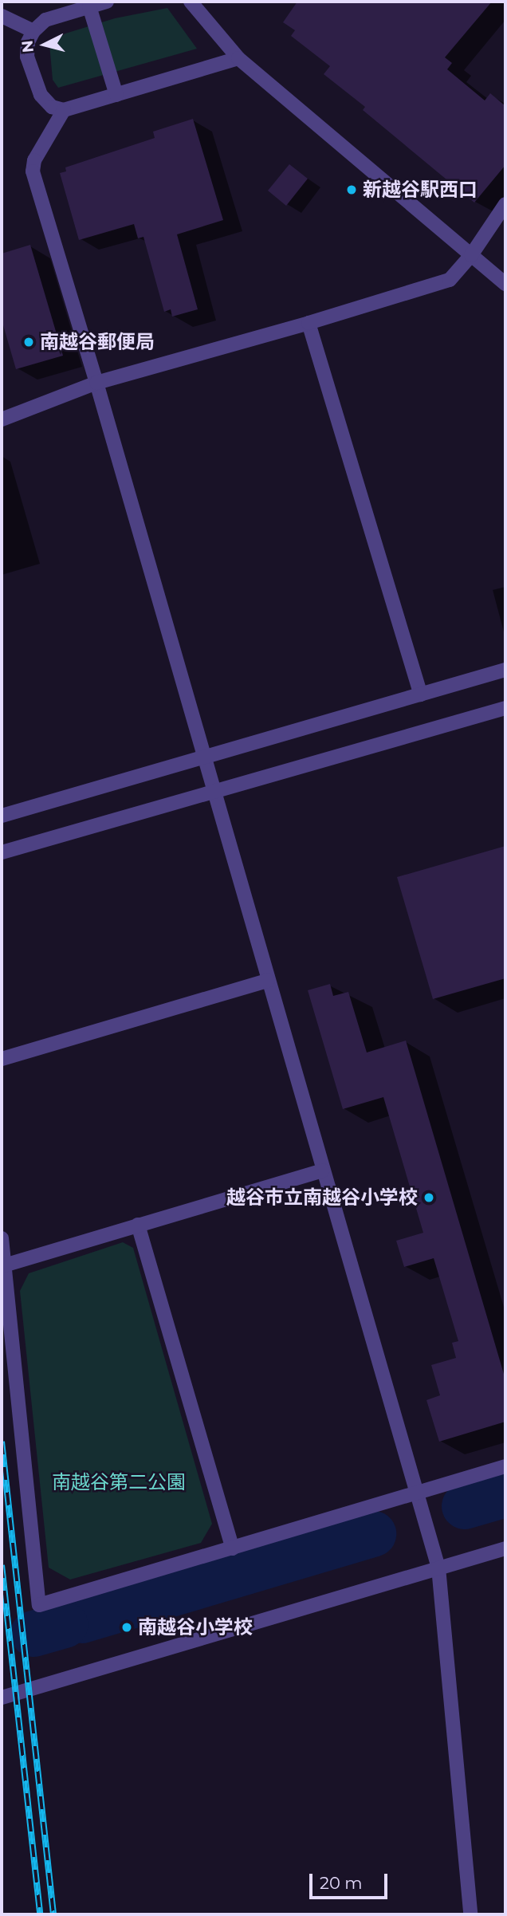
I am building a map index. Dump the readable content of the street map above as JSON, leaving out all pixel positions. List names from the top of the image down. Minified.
{"parks":["南越谷第二公園"],"places":["新越谷駅西口","南越谷郵便局","越谷市立南越谷小学校","南越谷小学校"],"scale_bar":"20 m","north":"left"}
